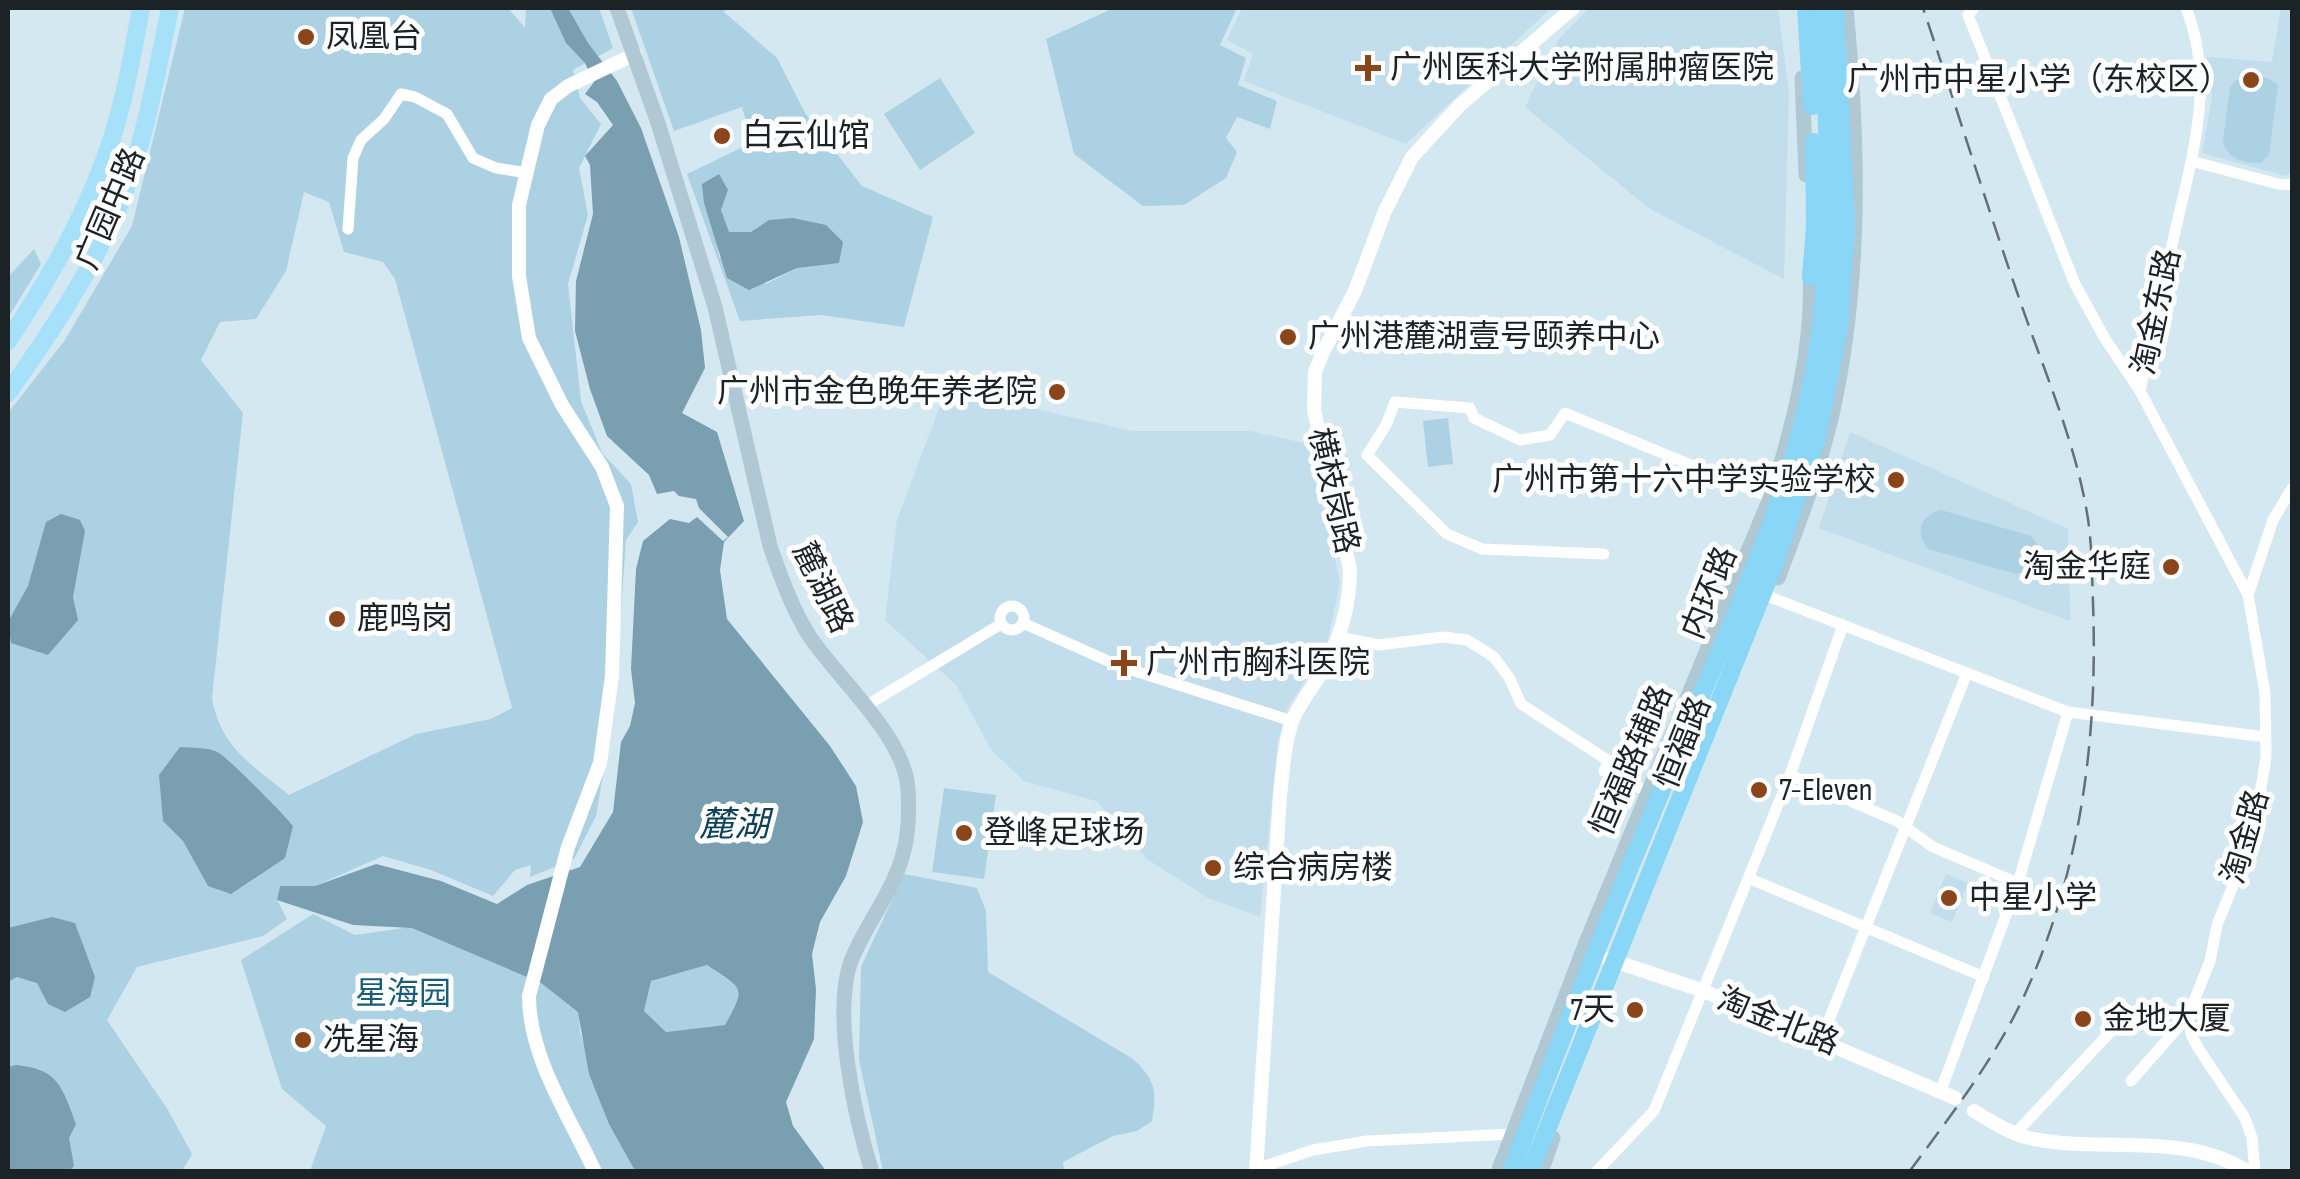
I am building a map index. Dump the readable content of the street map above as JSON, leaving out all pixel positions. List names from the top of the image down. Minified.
{"streets":{"highway":["内环路"],"main road":["广园中路","麓湖路","恒福路","恒福路辅路"],"street":["淘金东路","横枝岗路","淘金路","淘金北路"]},"crossings":[["淘金东路","淘金路"],["内环路","恒福路"],["内环路","恒福路辅路"],["恒福路","恒福路辅路"],["恒福路","淘金北路"],["恒福路辅路","淘金北路"]],"water":["麓湖"],"parks":["星海园"],"places":{"other":["凤凰台","广州市中星小学（东校区）","白云仙馆","广州港麓湖壹号颐养中心","广州市金色晚年养老院","广州市第十六中学实验学校","淘金华庭","鹿鸣岗","7-Eleven","登峰足球场","综合病房楼","中星小学","7天","金地大厦","冼星海"],"health":["广州医科大学附属肿瘤医院","广州市胸科医院"]}}
